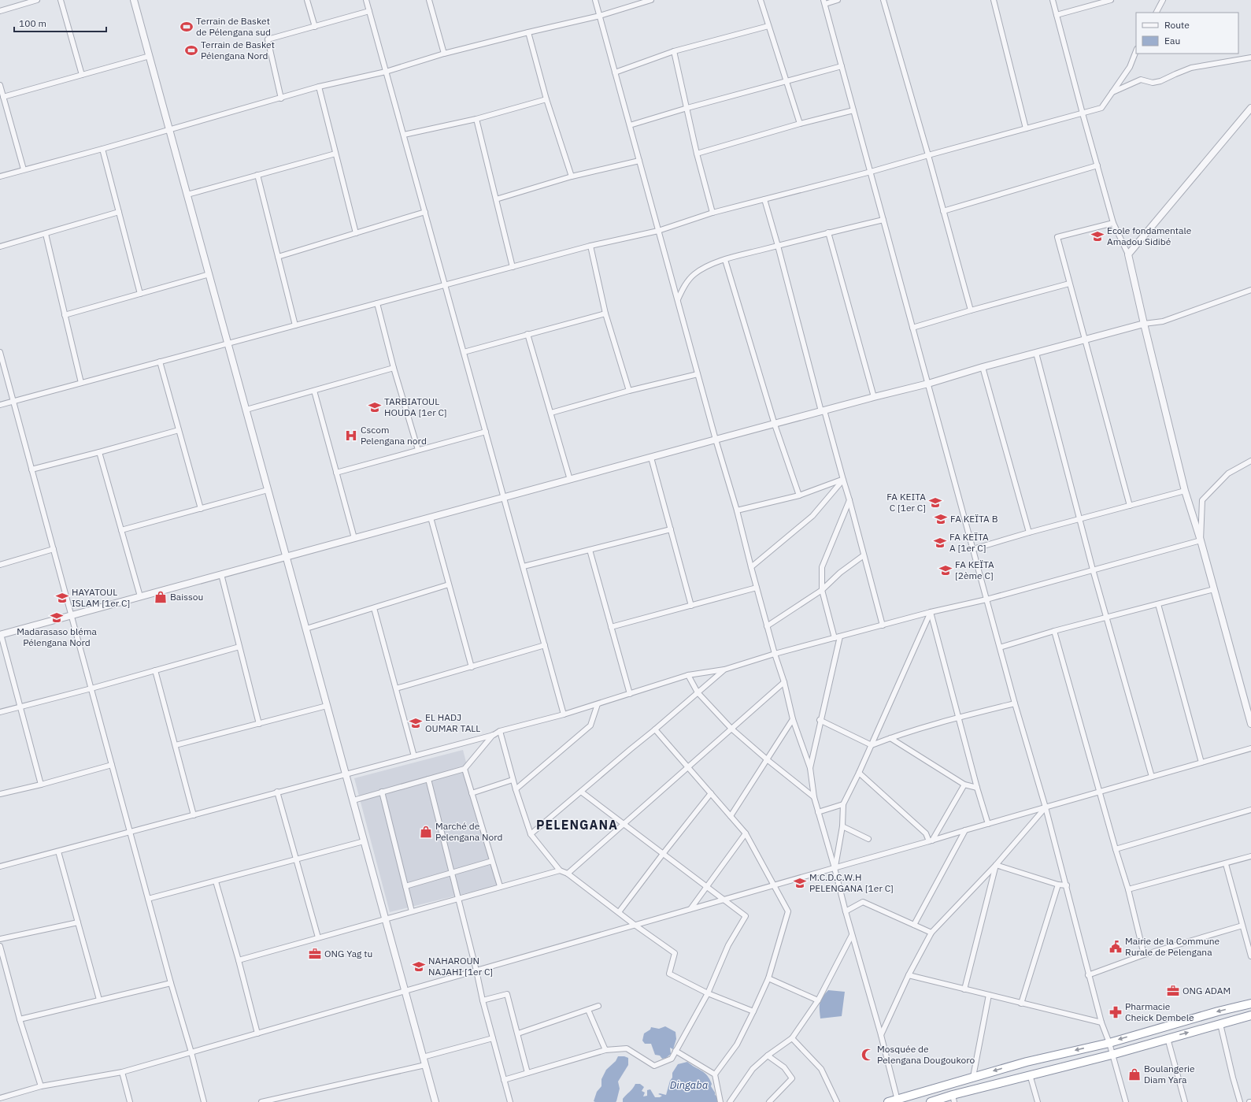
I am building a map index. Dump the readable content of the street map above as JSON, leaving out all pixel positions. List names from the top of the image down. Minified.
{"districts":["PELENGANA"],"water":["Dingaba"],"places":{"sports":["Terrain de Basket de Pélengana sud","Terrain de Basket Pélengana Nord"],"school or university":["Ecole fondamentale Amadou Sidibé","TARBIATOUL HOUDA [1er C]","FA KEITA C [1er C]","FA KEÏTA B","FA KEÏTA A [1er C]","FA KEÏTA [2ème C]","HAYATOUL ISLAM [1er C]","Madarasaso bléma Pélengana Nord","EL HADJ OUMAR TALL","M.C.D.C.W.H PELENGANA [1er C]","NAHAROUN NAJAHI [1er C]"],"hospital":["Cscom Pelengana nord"],"shop":["Baissou","Marché de Pelengana Nord","Boulangerie Diam Yara"],"public building":["Mairie de la Commune Rurale de Pelengana"],"office":["ONG Yag tu","ONG ADAM"],"pharmacy":["Pharmacie Cheick Dembele"],"mosque":["Mosquée de Pelengana Dougoukoro"]},"legend":["Route","Eau"],"scale_bar":"100 m"}
